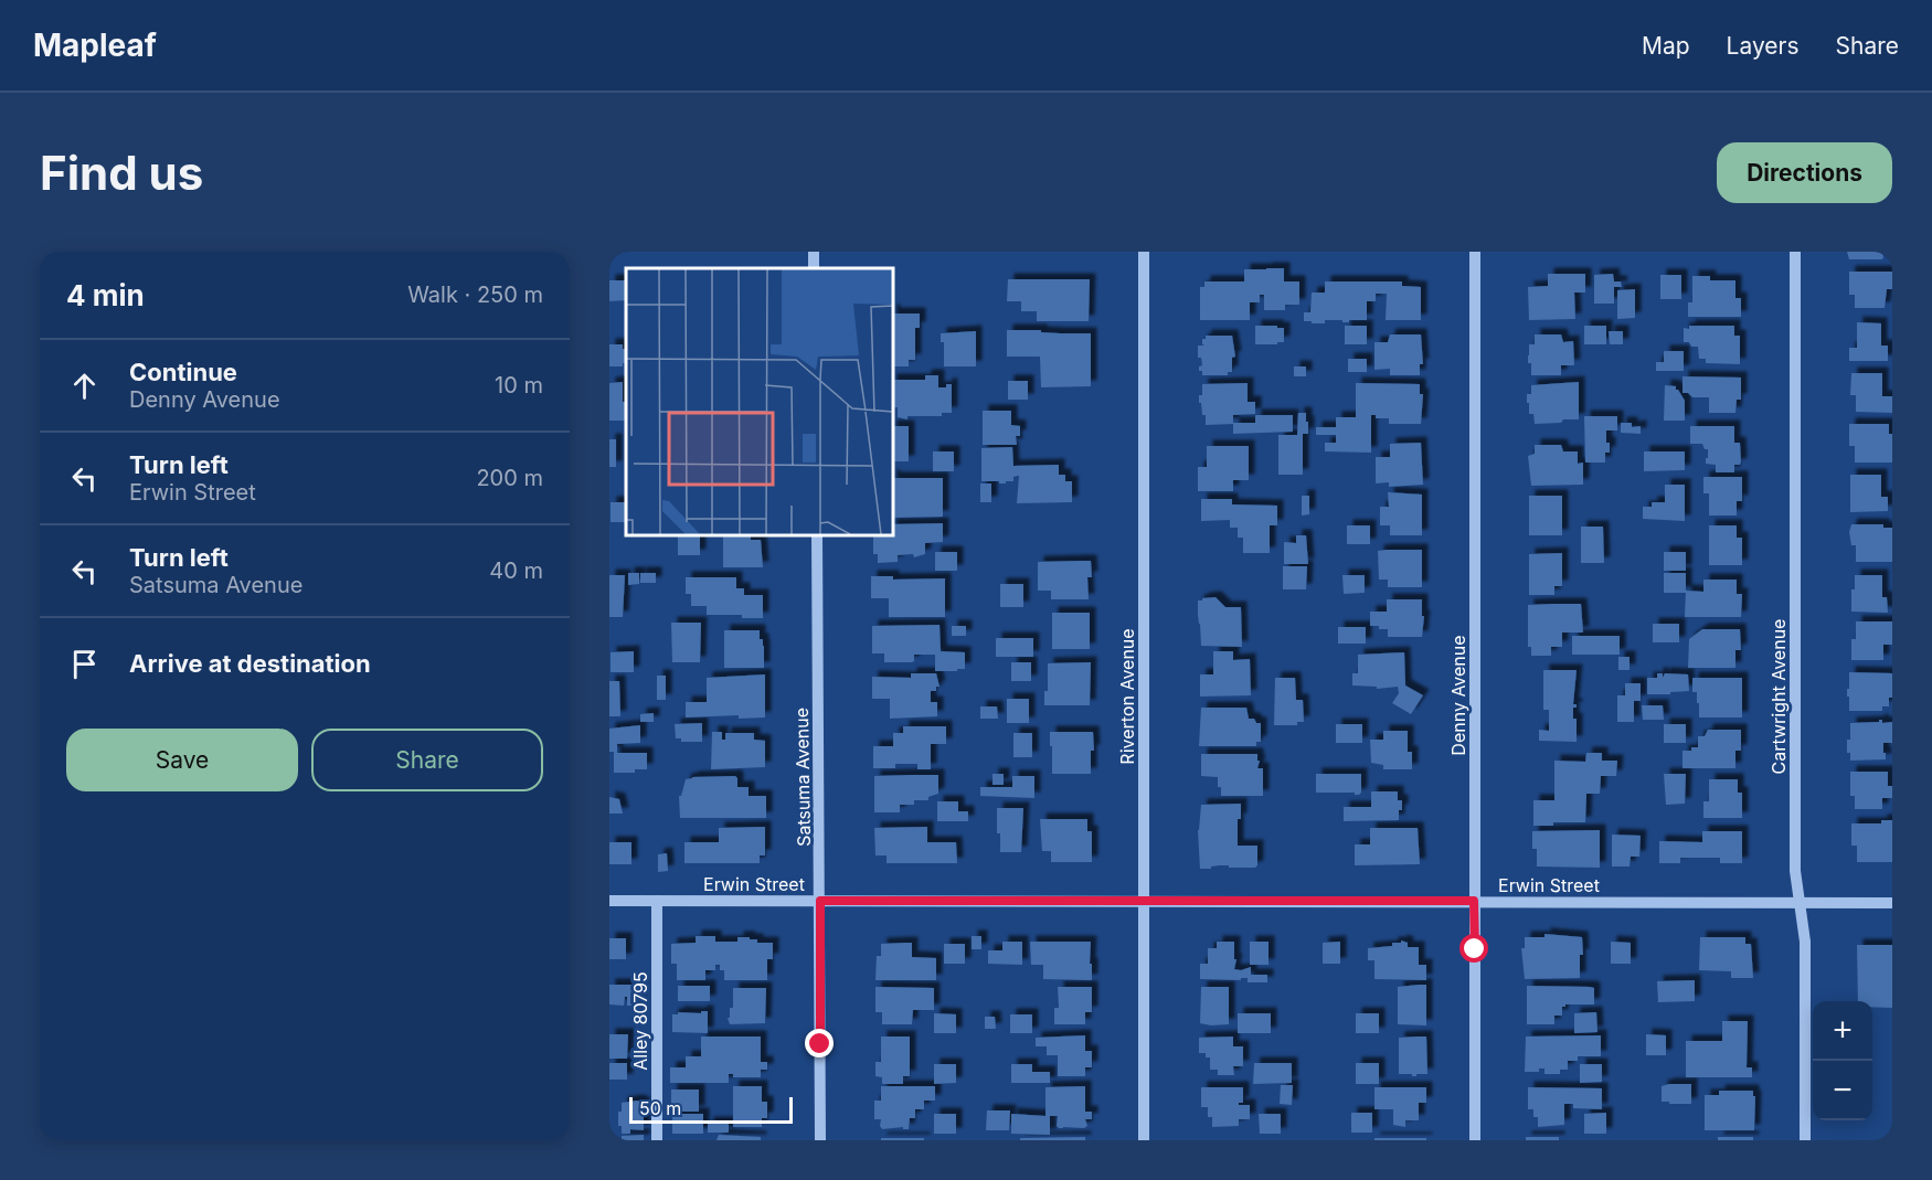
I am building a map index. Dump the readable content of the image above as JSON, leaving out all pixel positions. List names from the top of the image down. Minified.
{"streets":{"street":["Denny Avenue","Riverton Avenue","Cartwright Avenue","Satsuma Avenue","Erwin Street","Alley 80795"]},"crossings":[["Denny Avenue","Erwin Street"],["Riverton Avenue","Erwin Street"],["Cartwright Avenue","Erwin Street"],["Satsuma Avenue","Erwin Street"],["Erwin Street","Alley 80795"]],"scale_bar":"50 m","page":{"header":"Mapleaf","nav":["Map","Layers","Share"],"buttons":["Directions",["Save","Share"]],"title":"Find us","heading":["4 min","Walk · 250 m"],"list":[["Continue","Denny Avenue","10 m"],["Turn left","Erwin Street","200 m"],["Turn left","Satsuma Avenue","40 m"],"Arrive at destination"],"map_buttons":["+","−"],"scale":"50 m"}}
